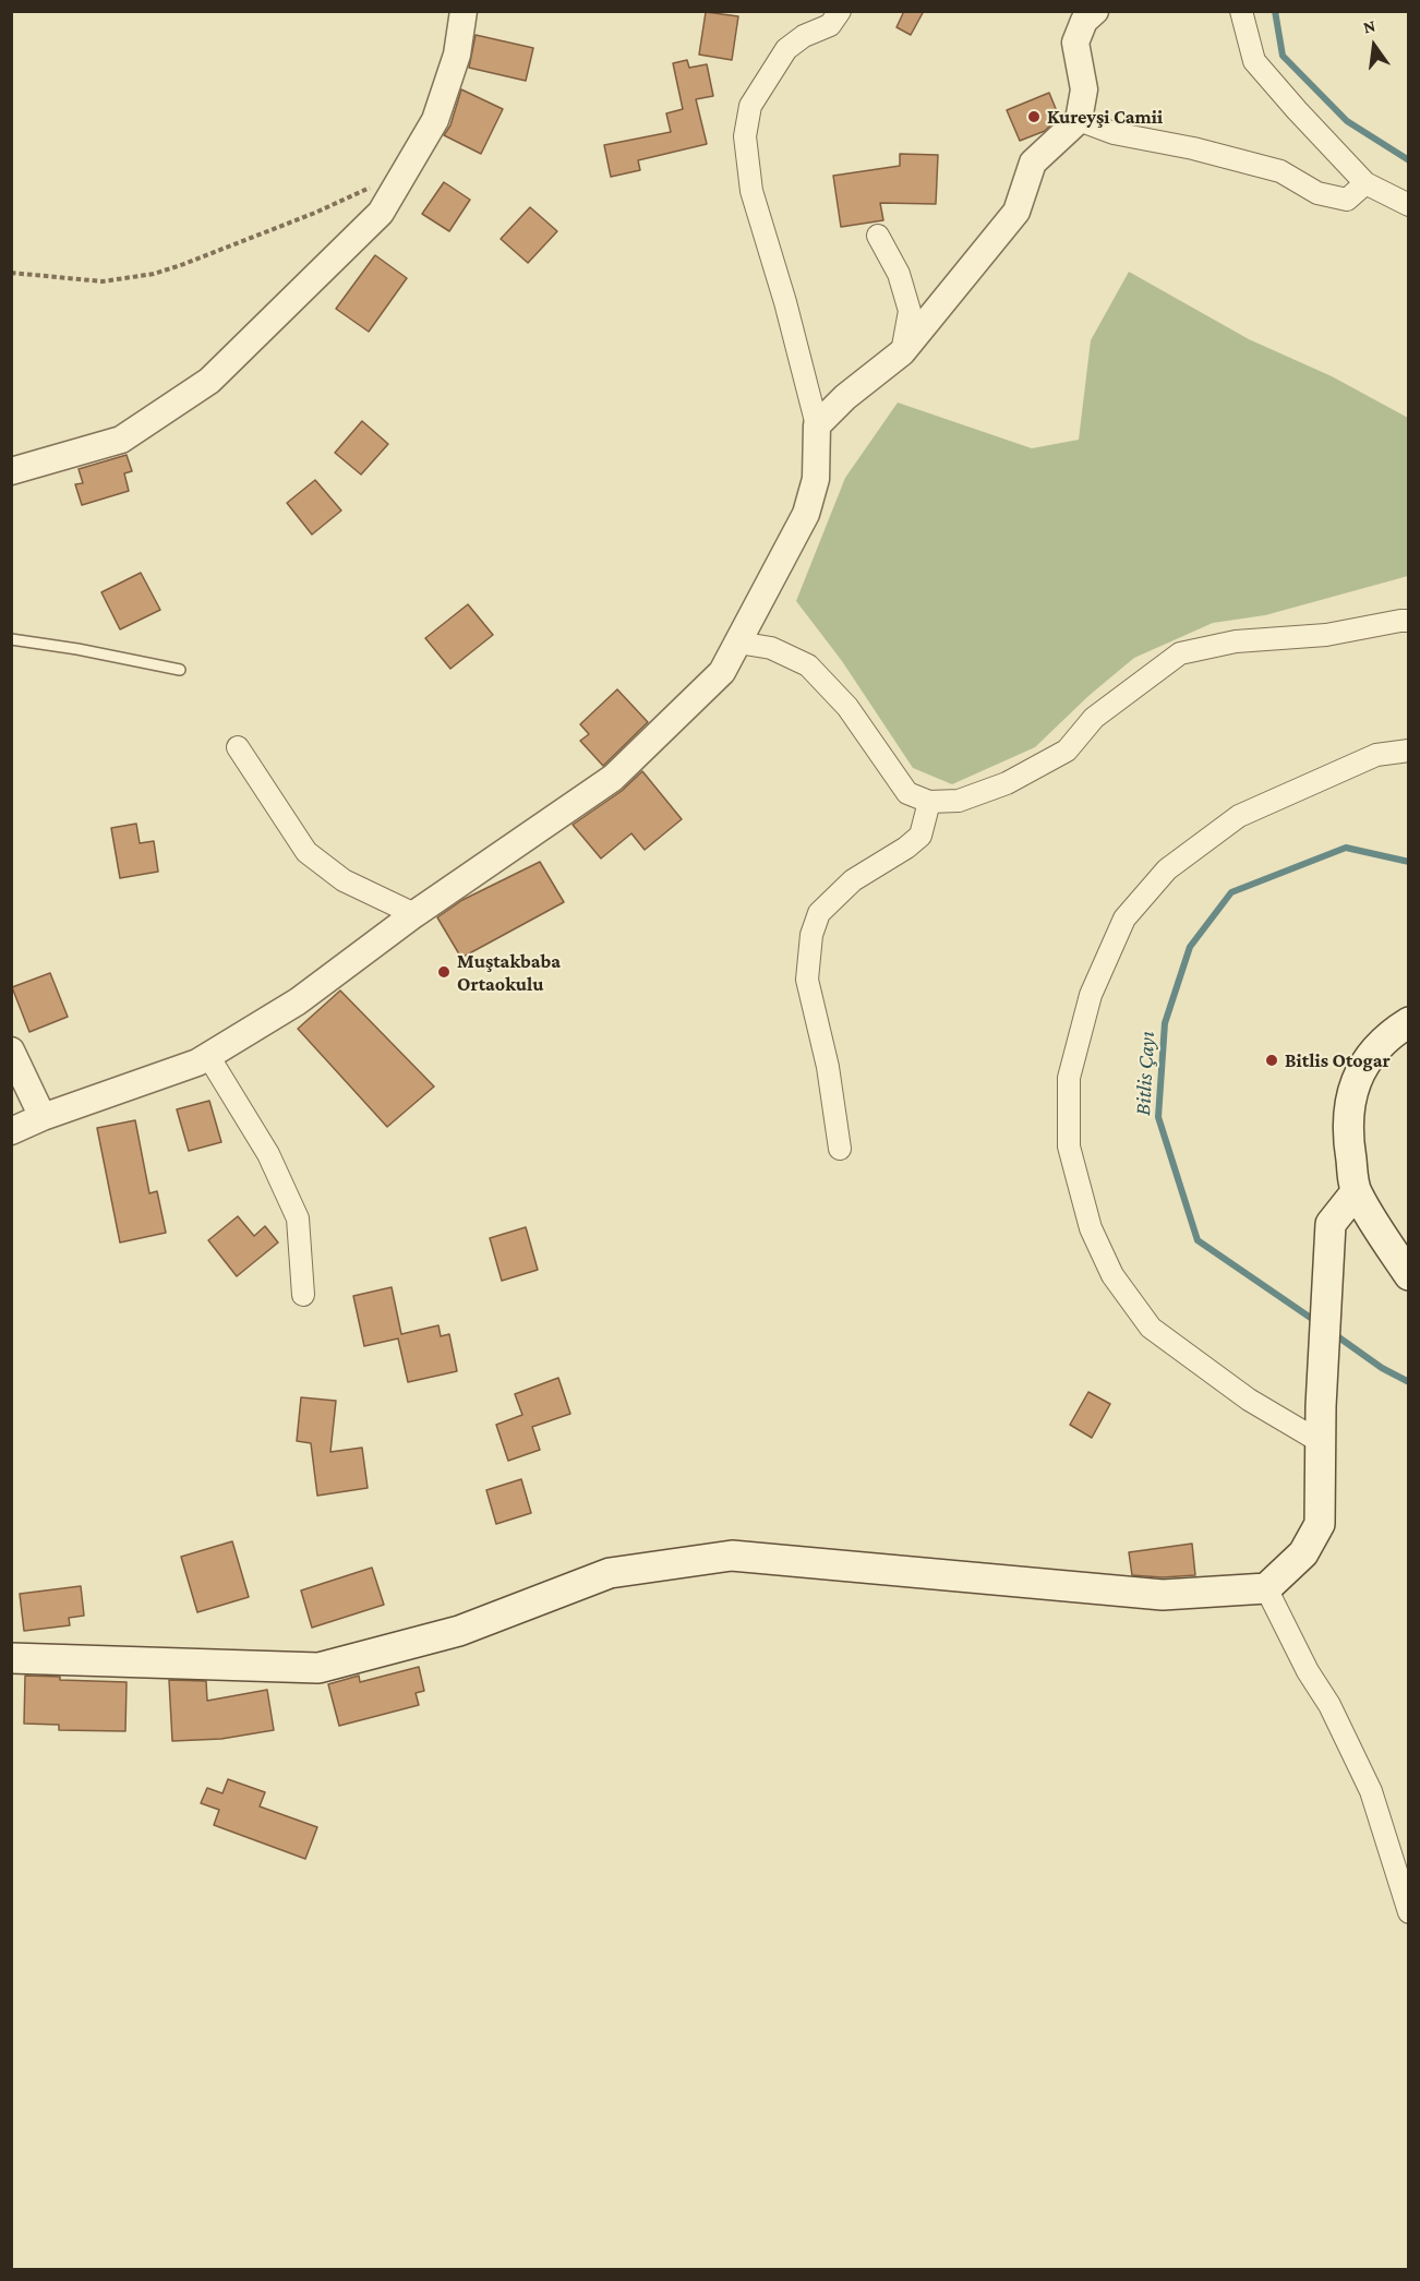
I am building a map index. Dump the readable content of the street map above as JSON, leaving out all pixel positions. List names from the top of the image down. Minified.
{"water":["Bitlis Çayı"],"places":["Kureyşi Camii","Muştakbaba Ortaokulu","Bitlis Otogar"],"north":"top"}
